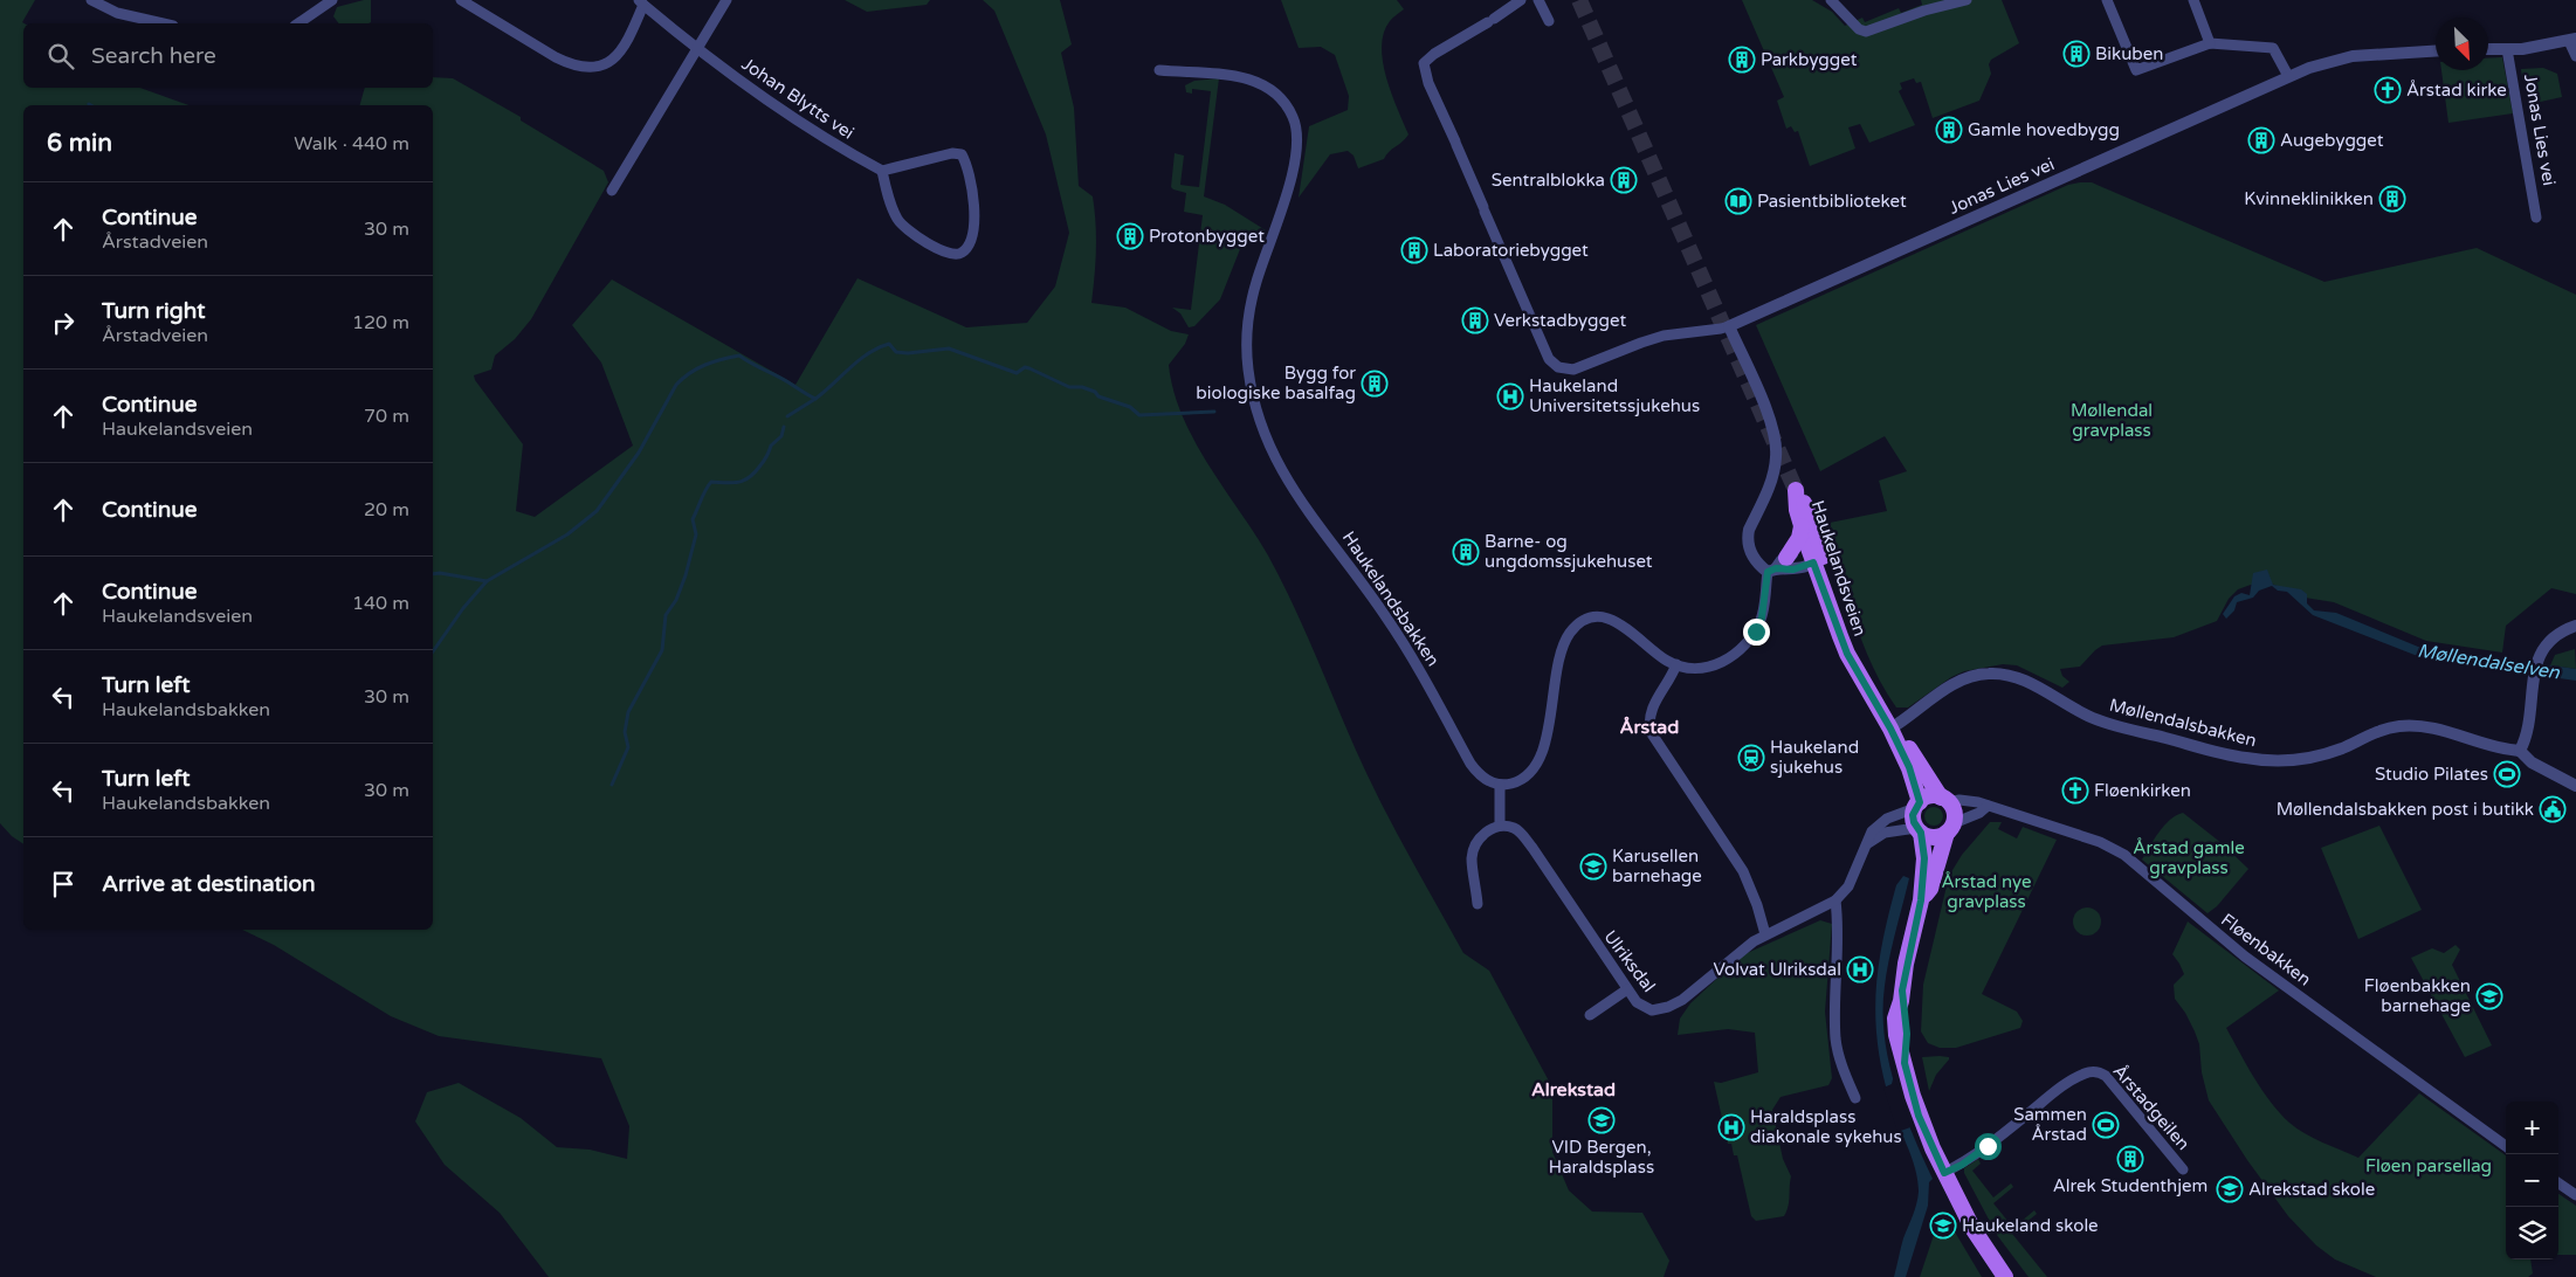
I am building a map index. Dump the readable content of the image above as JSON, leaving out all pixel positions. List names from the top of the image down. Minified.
{"streets":{"main road":["Haukelandsveien"],"street":["Johan Blytts vei","Jonas Lies vei","Haukelandsbakken","Møllendalsbakken","Fløenbakken","Ulriksdal","Årstadgeilen"]},"crossings":[["Haukelandsveien","Møllendalsbakken"],["Haukelandsveien","Fløenbakken"],["Haukelandsveien","Ulriksdal"],["Fløenbakken","Ulriksdal"]],"districts":["Årstad","Alrekstad"],"water":["Møllendalselven"],"parks":["Møllendal gravplass","Årstad gamle gravplass","Årstad nye gravplass","Fløen parsellag"],"places":{"building":["Bikuben","Parkbygget","Gamle hovedbygg","Augebygget","Sentralblokka","Kvinneklinikken","Protonbygget","Laboratoriebygget","Verkstadbygget","Bygg for biologiske basalfag","Barne- og ungdomssjukehuset","Alrek Studenthjem"],"church":["Årstad kirke","Fløenkirken"],"library":["Pasientbiblioteket"],"hospital":["Haukeland Universitetssjukehus","Volvat Ulriksdal","Haraldsplass diakonale sykehus"],"station":["Haukeland sjukehus"],"sports":["Studio Pilates","Sammen Årstad"],"public building":["Møllendalsbakken post i butikk"],"school or university":["Karusellen barnehage","Fløenbakken barnehage","VID Bergen, Haraldsplass","Alrekstad skole","Haukeland skole"]},"north":"bottom right","page":{"search":"Search here","heading":["6 min","Walk · 440 m"],"list":[["Continue","Årstadveien","30 m"],["Turn right","Årstadveien","120 m"],["Continue","Haukelandsveien","70 m"],["Continue","20 m"],["Continue","Haukelandsveien","140 m"],["Turn left","Haukelandsbakken","30 m"],["Turn left","Haukelandsbakken","30 m"],"Arrive at destination"],"map_buttons":["+","−"]}}
